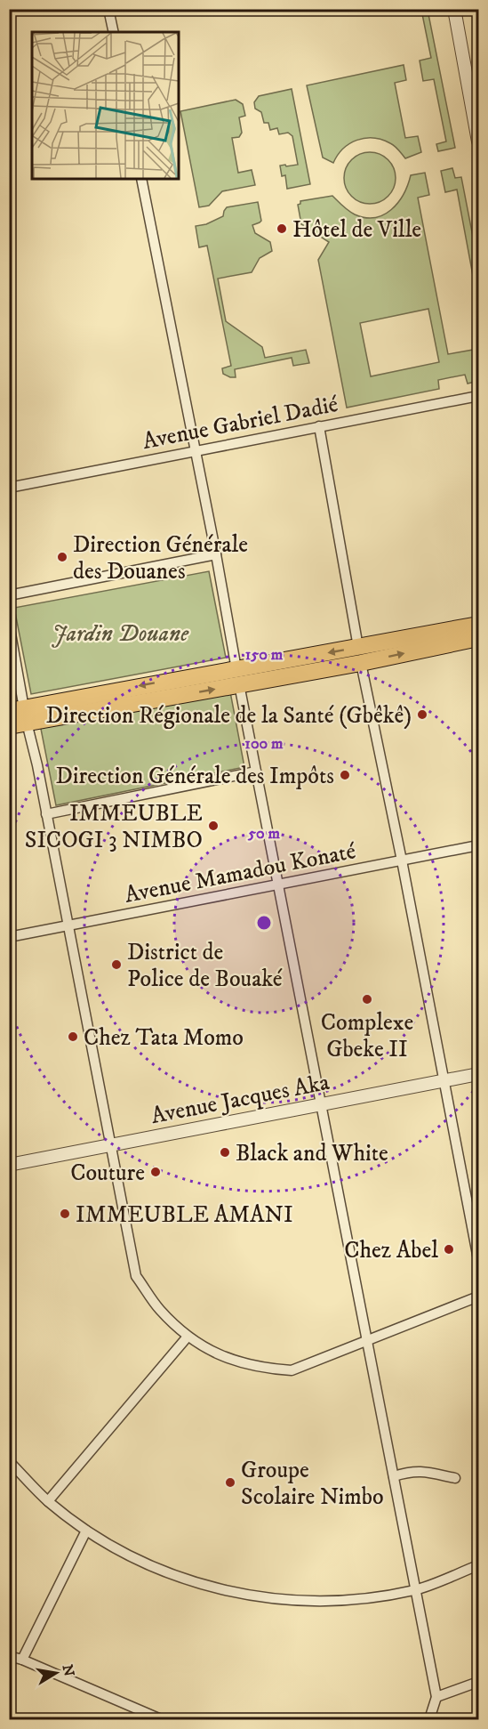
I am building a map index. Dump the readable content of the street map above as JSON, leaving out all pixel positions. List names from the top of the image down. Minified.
{"streets":{"street":["Avenue Gabriel Dadié","Avenue Mamadou Konaté","Avenue Jacques Aka"]},"parks":["Jardin Douane"],"places":["Hôtel de Ville","Direction Générale des Douanes","Direction Régionale de la Santé (Gbêkê)","Direction Générale des Impôts","IMMEUBLE SICOGI 3 NIMBO","District de Police de Bouaké","Complexe Gbeke II","Chez Tata Momo","Black and White","Couture","IMMEUBLE AMANI","Chez Abel","Groupe Scolaire Nimbo"],"north":"right","rings":["150 m","100 m","50 m"]}
